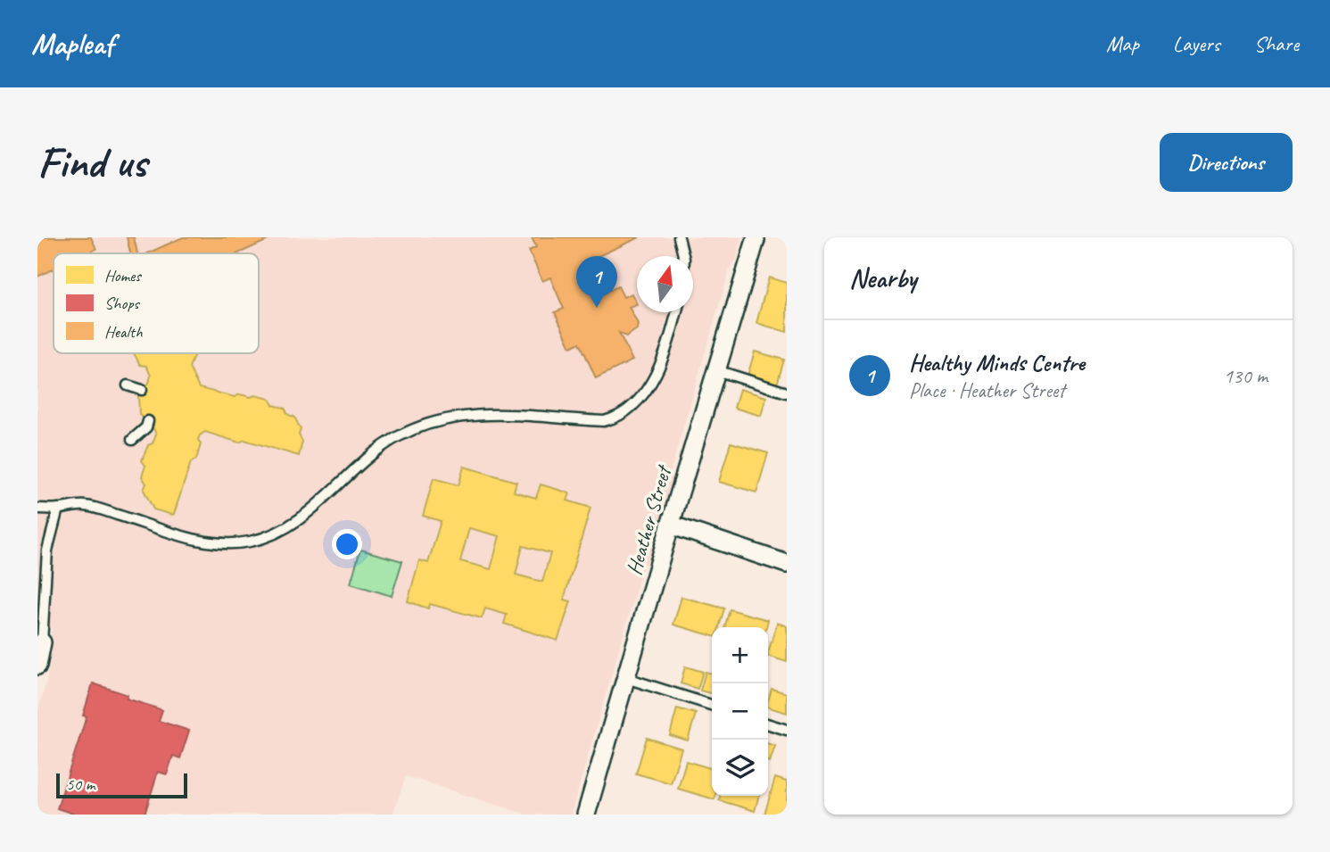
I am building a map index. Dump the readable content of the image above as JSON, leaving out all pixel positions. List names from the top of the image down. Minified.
{"streets":{"street":["Heather Street"]},"legend":["Homes","Shops","Health"],"scale_bar":"50 m","north":"top","page":{"header":"Mapleaf","nav":["Map","Layers","Share"],"buttons":"Directions","title":"Find us","heading":"Nearby","pins":"1","list":[{"mark":"1","name":"Healthy Minds Centre","note":"Place · Heather Street","value":"130 m"}],"map_buttons":["+","−"],"scale":"50 m"}}
